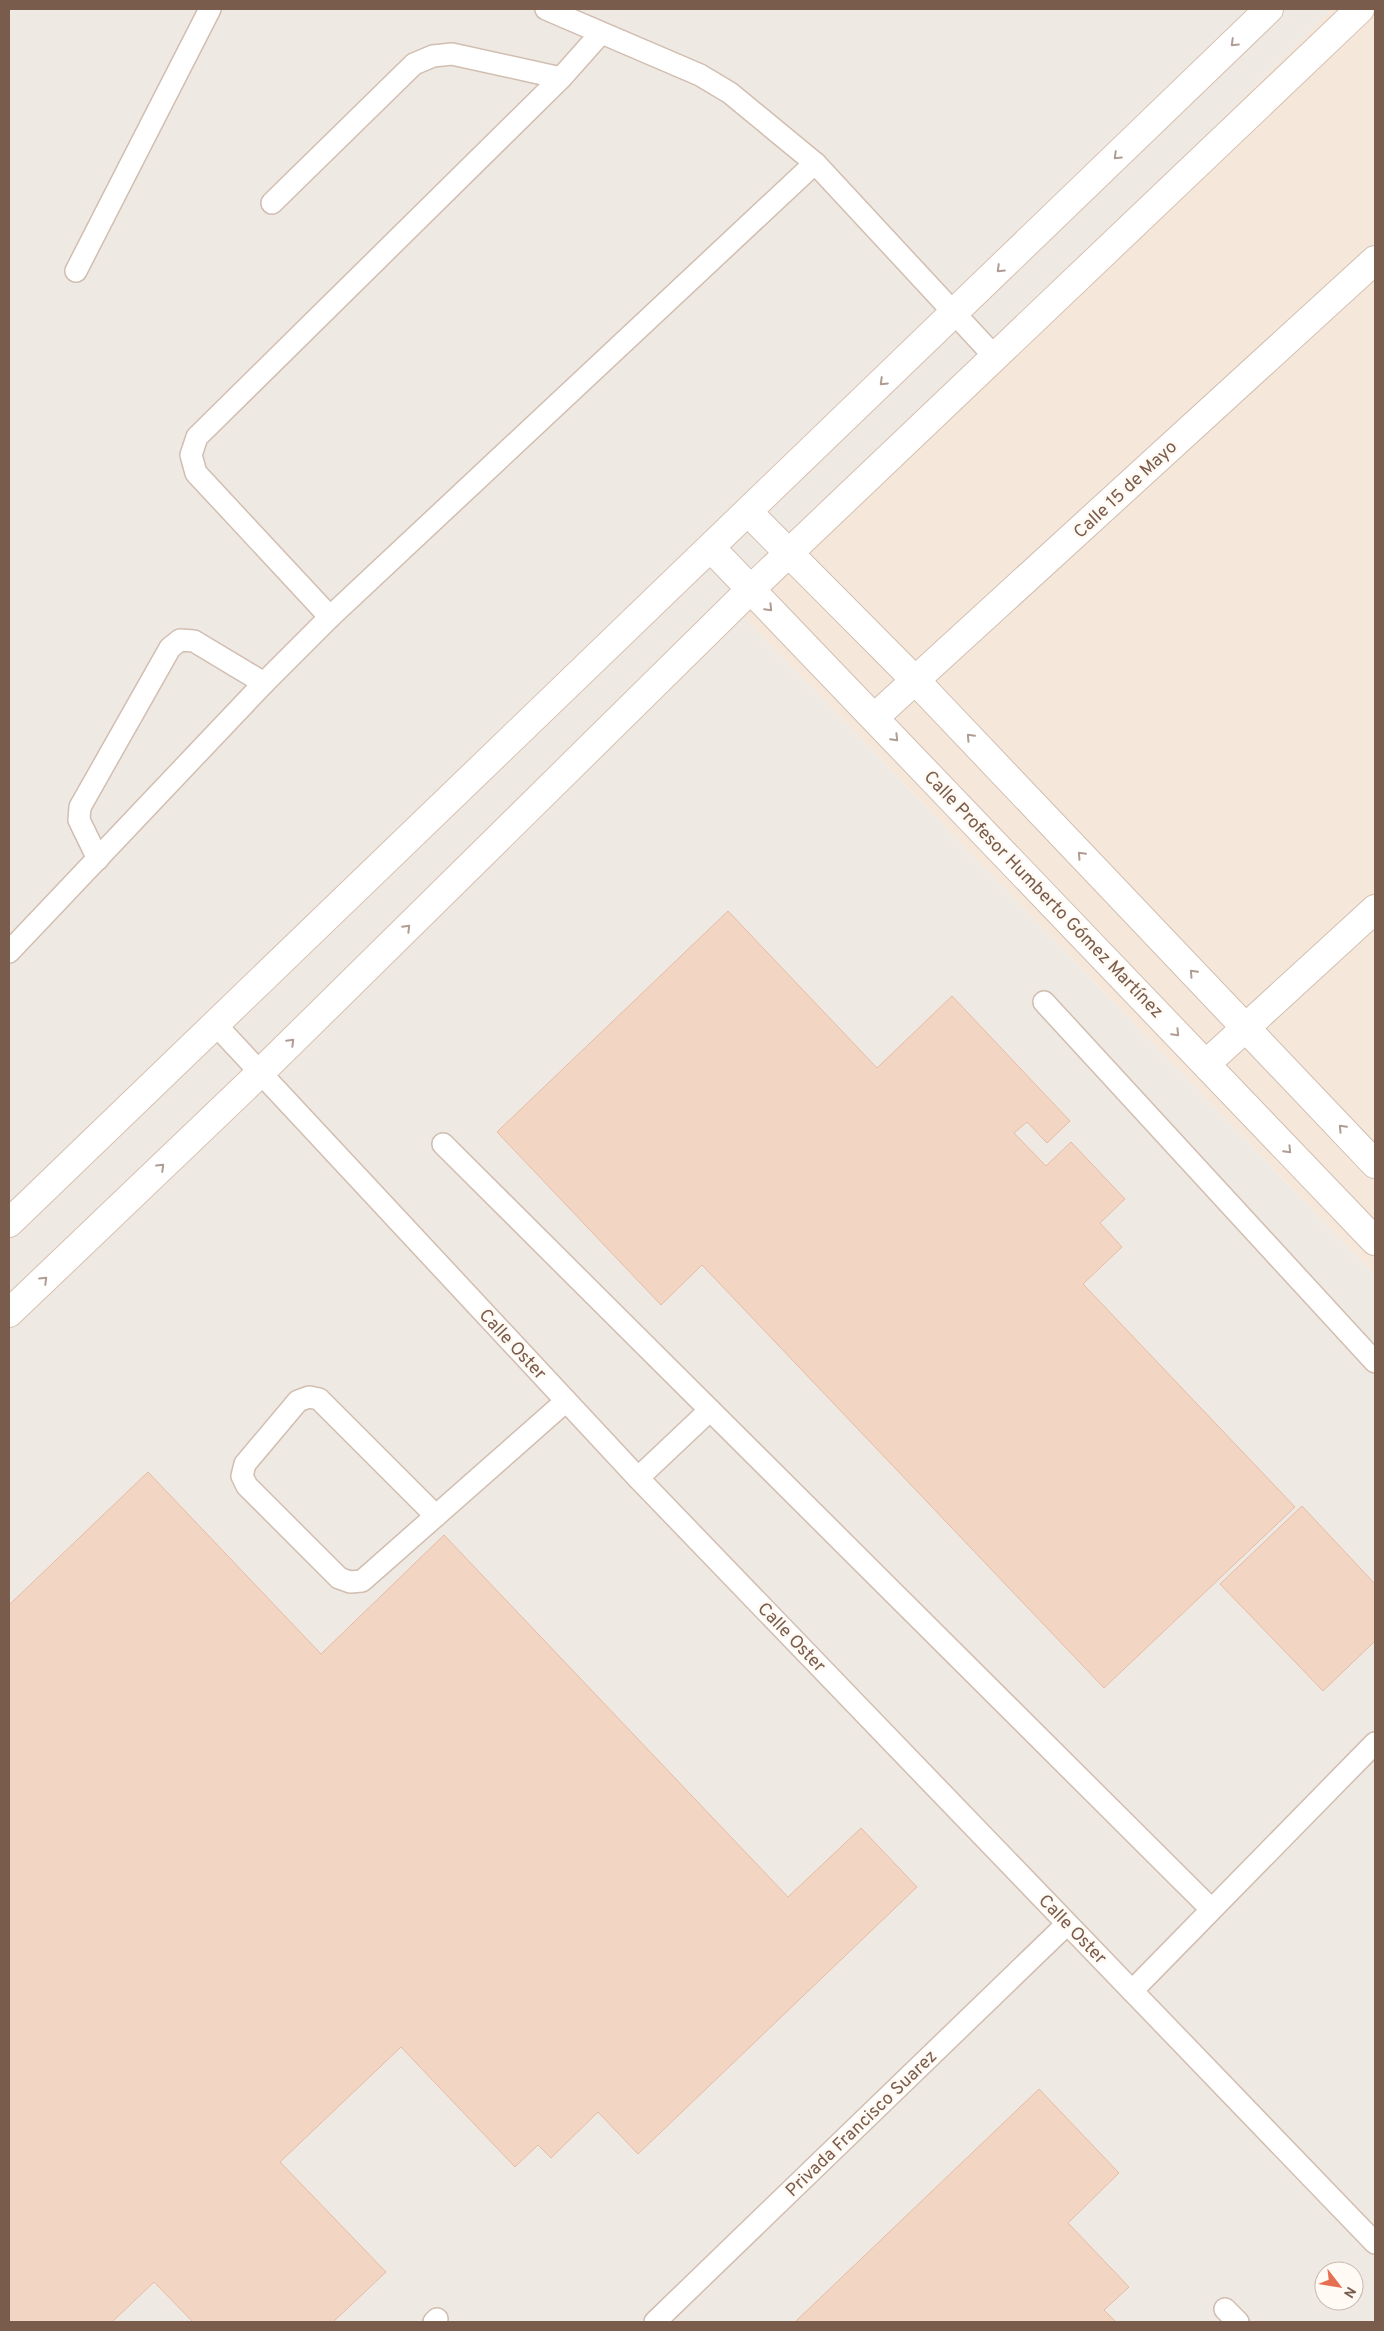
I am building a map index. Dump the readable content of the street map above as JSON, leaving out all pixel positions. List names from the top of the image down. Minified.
{"streets":{"main road":["Calle 15 de Mayo","Calle Profesor Humberto Gómez Martínez"],"lane":["Calle Oster","Privada Francisco Suarez"]},"crossings":[["Calle 15 de Mayo","Calle Profesor Humberto Gómez Martínez"],["Calle Oster","Privada Francisco Suarez"]],"north":"bottom right"}
